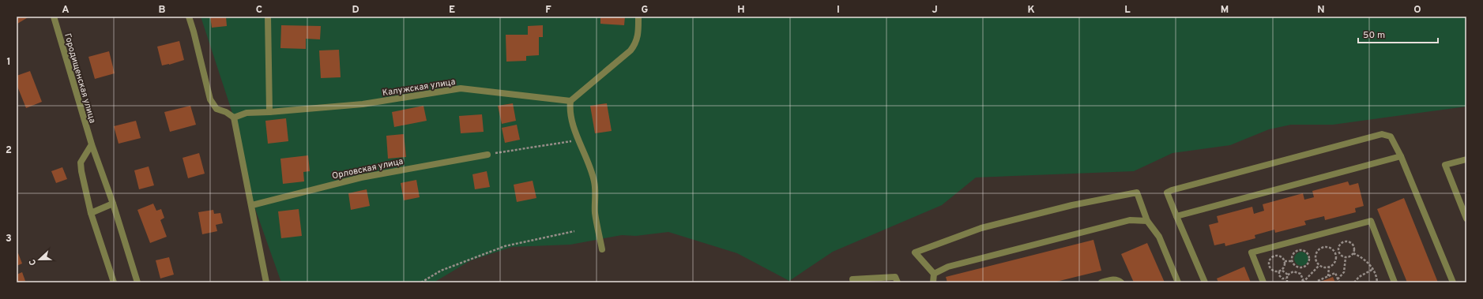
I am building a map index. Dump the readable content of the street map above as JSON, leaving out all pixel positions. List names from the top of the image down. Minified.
{"streets":{"street":["Городищенская улица","Калужская улица","Орловская улица"]},"scale_bar":"50 m","north":"left","grid":{"columns":["A","B","C","D","E","F","G","H","I","J","K","L","M","N","O"],"rows":["1","2","3"]}}
